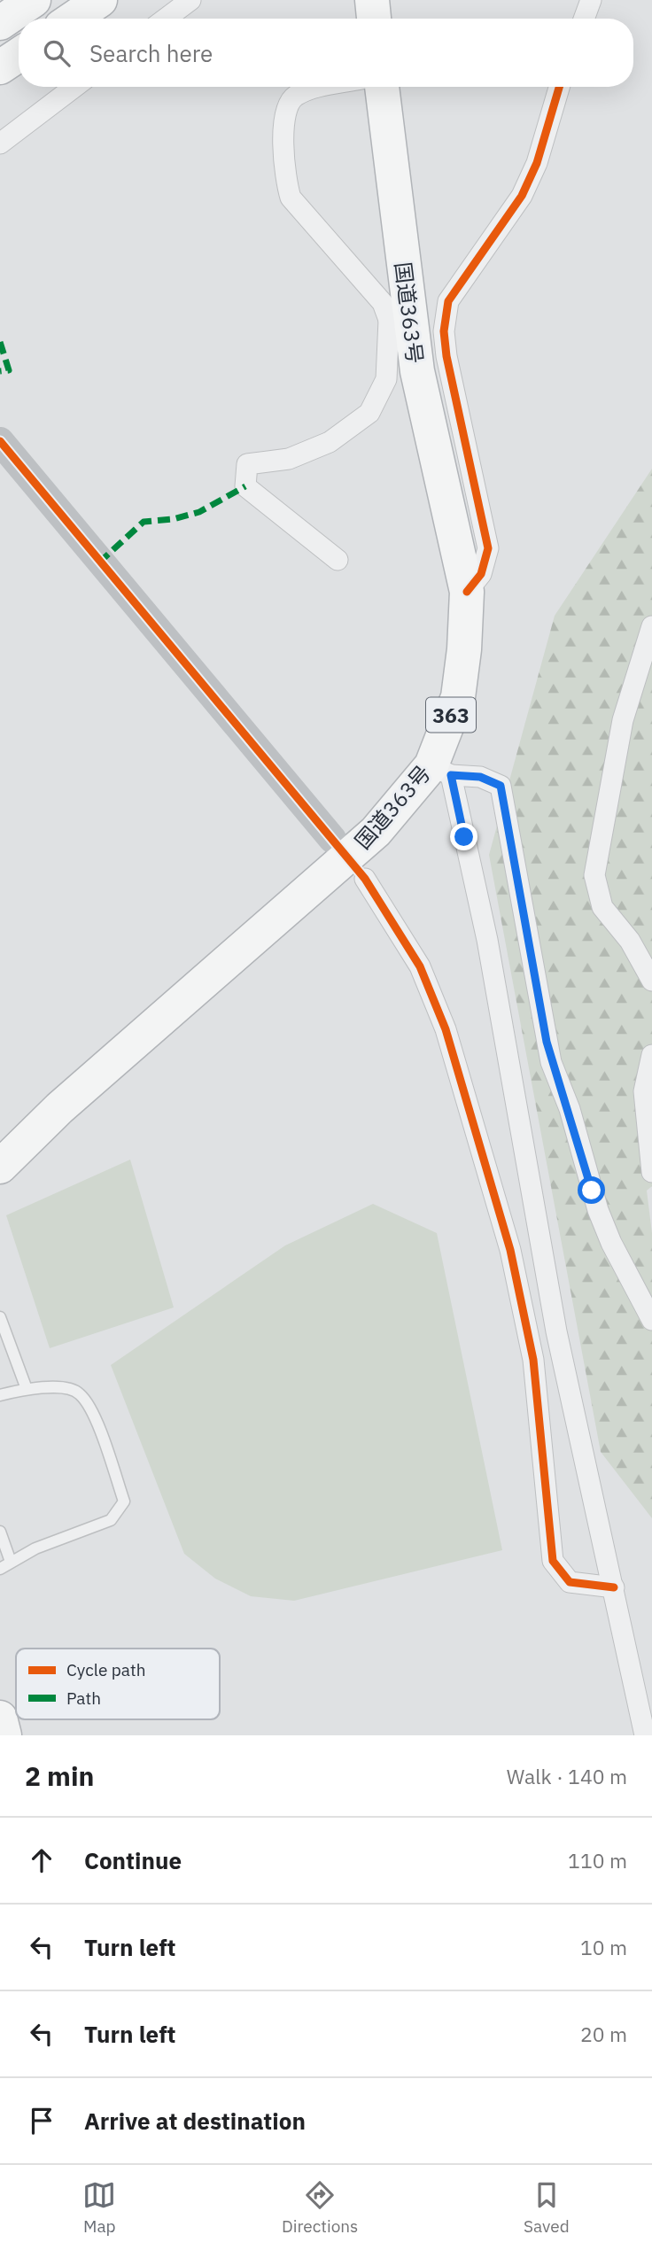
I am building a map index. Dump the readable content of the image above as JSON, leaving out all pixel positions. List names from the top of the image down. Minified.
{"streets":{"highway":["国道363号","363"]},"legend":["Cycle path","Path"],"page":{"search":"Search here","heading":["2 min","Walk · 140 m"],"list":[["Continue","110 m"],["Turn left","10 m"],["Turn left","20 m"],"Arrive at destination"],"nav":["Map","Directions","Saved"]}}
